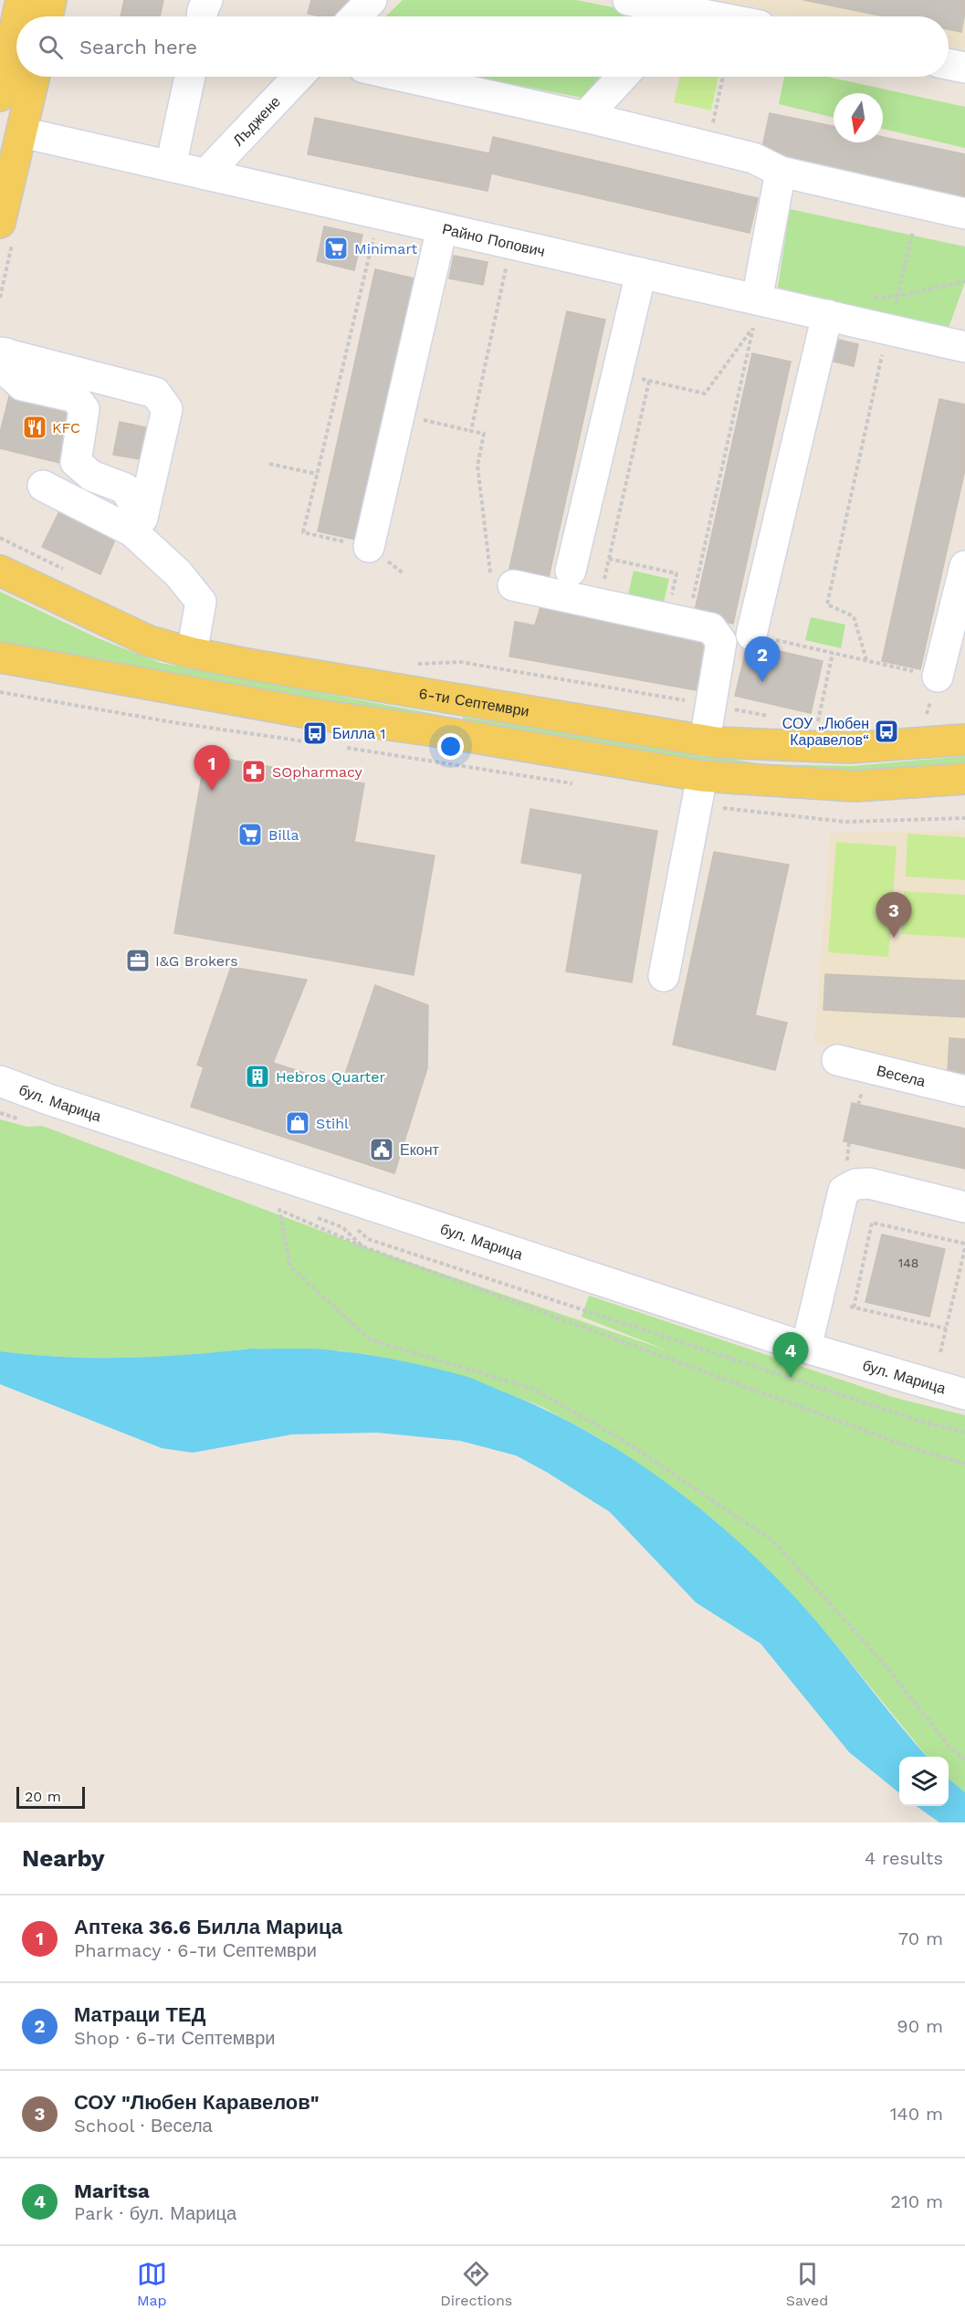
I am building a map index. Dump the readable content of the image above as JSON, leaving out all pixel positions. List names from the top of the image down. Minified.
{"streets":{"main road":["6-ти Септември"],"street":["Лъджене","Райно Попович","Весела","бул. Марица"]},"crossings":[["Лъджене","Райно Попович"]],"places":{"supermarket":["Minimart","Billa"],"restaurant":["KFC"],"bus stop":["СОУ „Любен Каравелов“","Билла 1"],"pharmacy":["SOpharmacy"],"office":["I&G Brokers"],"building":["Hebros Quarter"],"shop":["Stihl"],"public building":["Еконт"]},"house_numbers":["148"],"scale_bar":"20 m","north":"bottom","page":{"search":"Search here","pins":["2","1","3","4"],"scale":"20 m","heading":["Nearby","4 results"],"list":[{"mark":"1","name":"Аптека 36.6 Билла Марица","note":"Pharmacy · 6-ти Септември","value":"70 m"},{"mark":"2","name":"Матраци ТЕД","note":"Shop · 6-ти Септември","value":"90 m"},{"mark":"3","name":"СОУ \"Любен Каравелов\"","note":"School · Весела","value":"140 m"},{"mark":"4","name":"Maritsa","note":"Park · бул. Марица","value":"210 m"}],"nav":["Map","Directions","Saved"]}}
